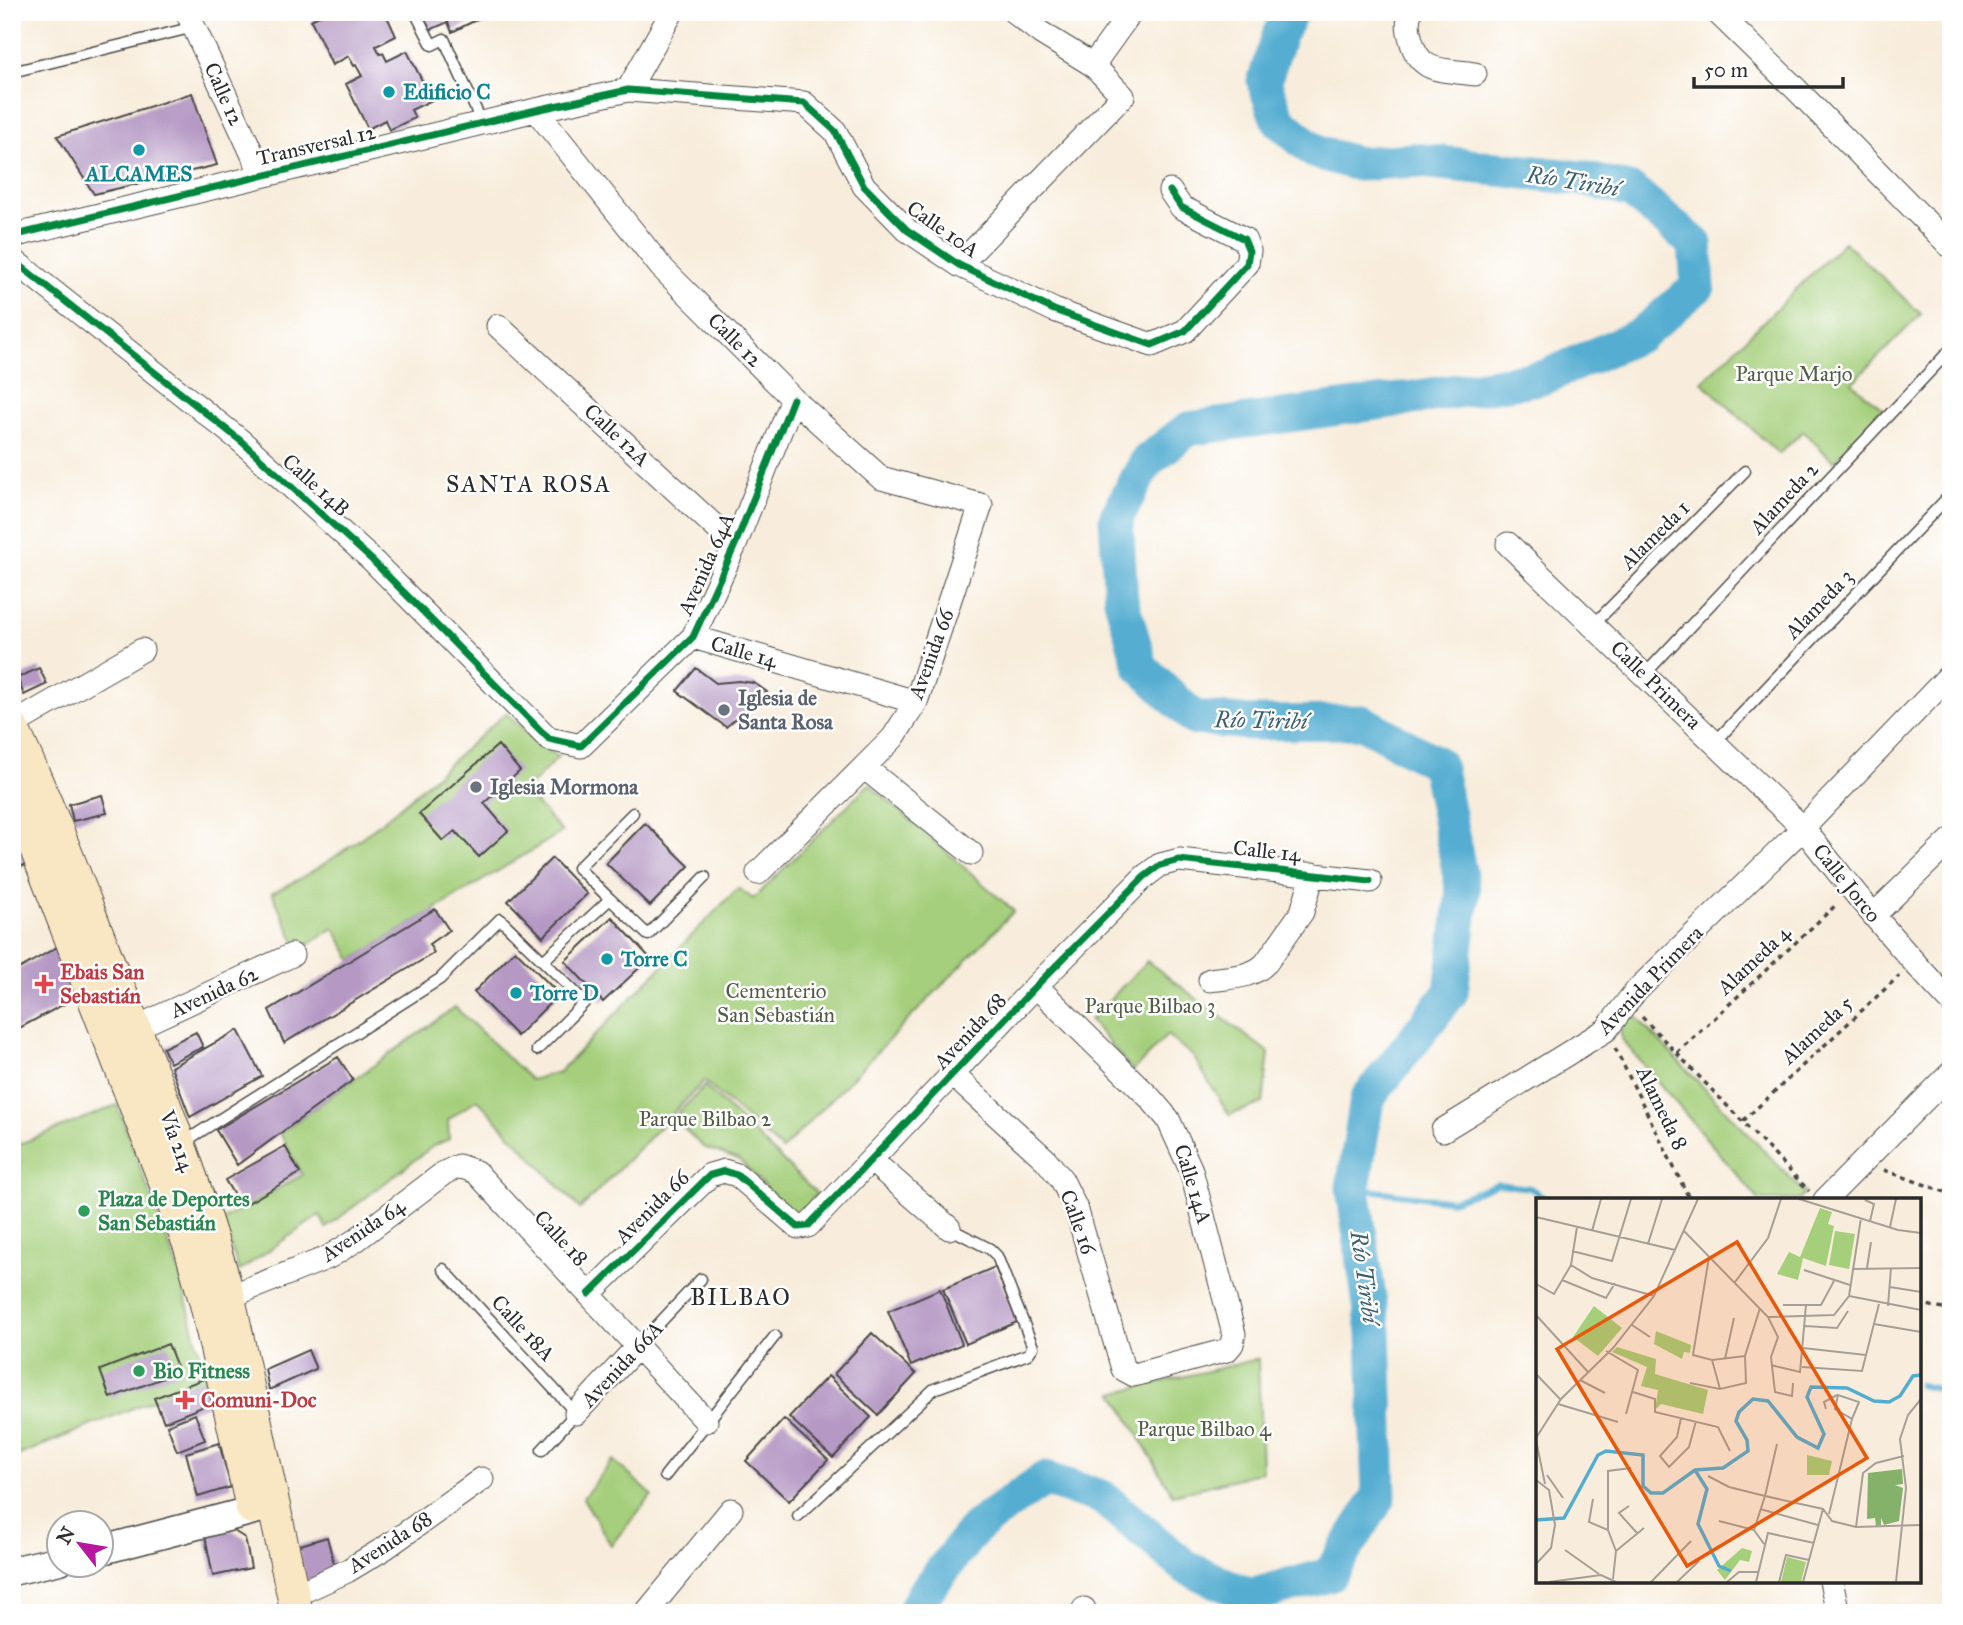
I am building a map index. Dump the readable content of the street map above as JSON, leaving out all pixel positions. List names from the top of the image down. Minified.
{"streets":{"main road":["Vía 214"],"street":["Calle 12","Transversal 12","Calle 10A","Calle 12A","Calle 14B","Avenida 64A","Calle 14","Avenida 66","Calle Primera","Calle Jorco","Avenida Primera","Avenida 62","Avenida 68","Calle 14A","Calle 16","Avenida 64","Calle 18","Avenida 66A"],"lane":["Alameda 2","Alameda 1","Alameda 3","Calle 18A"],"path":["Alameda 4","Alameda 5","Alameda 8"]},"crossings":[["Calle 12","Transversal 12"],["Calle 12","Avenida 64A"],["Calle 12","Avenida 66"],["Transversal 12","Calle 10A"],["Calle 12A","Avenida 64A"],["Calle 14B","Avenida 64A"],["Alameda 2","Calle Primera"],["Alameda 1","Calle Primera"],["Avenida 64A","Calle 14"],["Alameda 3","Calle Primera"],["Calle 14","Avenida 66"],["Calle 14","Avenida 68"],["Avenida 66","Avenida 68"],["Avenida 66","Calle 18"],["Calle Primera","Calle Jorco"],["Calle Primera","Avenida Primera"],["Calle Jorco","Alameda 4"],["Calle Jorco","Avenida Primera"],["Calle Jorco","Alameda 5"],["Avenida Primera","Alameda 8"],["Avenida 62","Vía 214"],["Avenida 68","Vía 214"],["Avenida 68","Calle 14A"],["Avenida 68","Calle 16"],["Vía 214","Avenida 64"],["Calle 14A","Calle 16"],["Avenida 64","Calle 18"],["Calle 18","Avenida 66A"],["Calle 18A","Avenida 66A"]],"districts":["SANTA ROSA","BILBAO"],"water":["Río Tiribí"],"parks":["Parque Marjo","Cementerio San Sebastián","Parque Bilbao 3","Parque Bilbao 2","Parque Bilbao 4"],"places":{"other":["Edificio C","ALCAMES","Iglesia de Santa Rosa","Iglesia Mormona","Torre C","Torre D","Plaza de Deportes San Sebastián","Bio Fitness"],"health":["Ebais San Sebastián","Comuni-Doc"]},"scale_bar":"50 m","north":"top left"}
